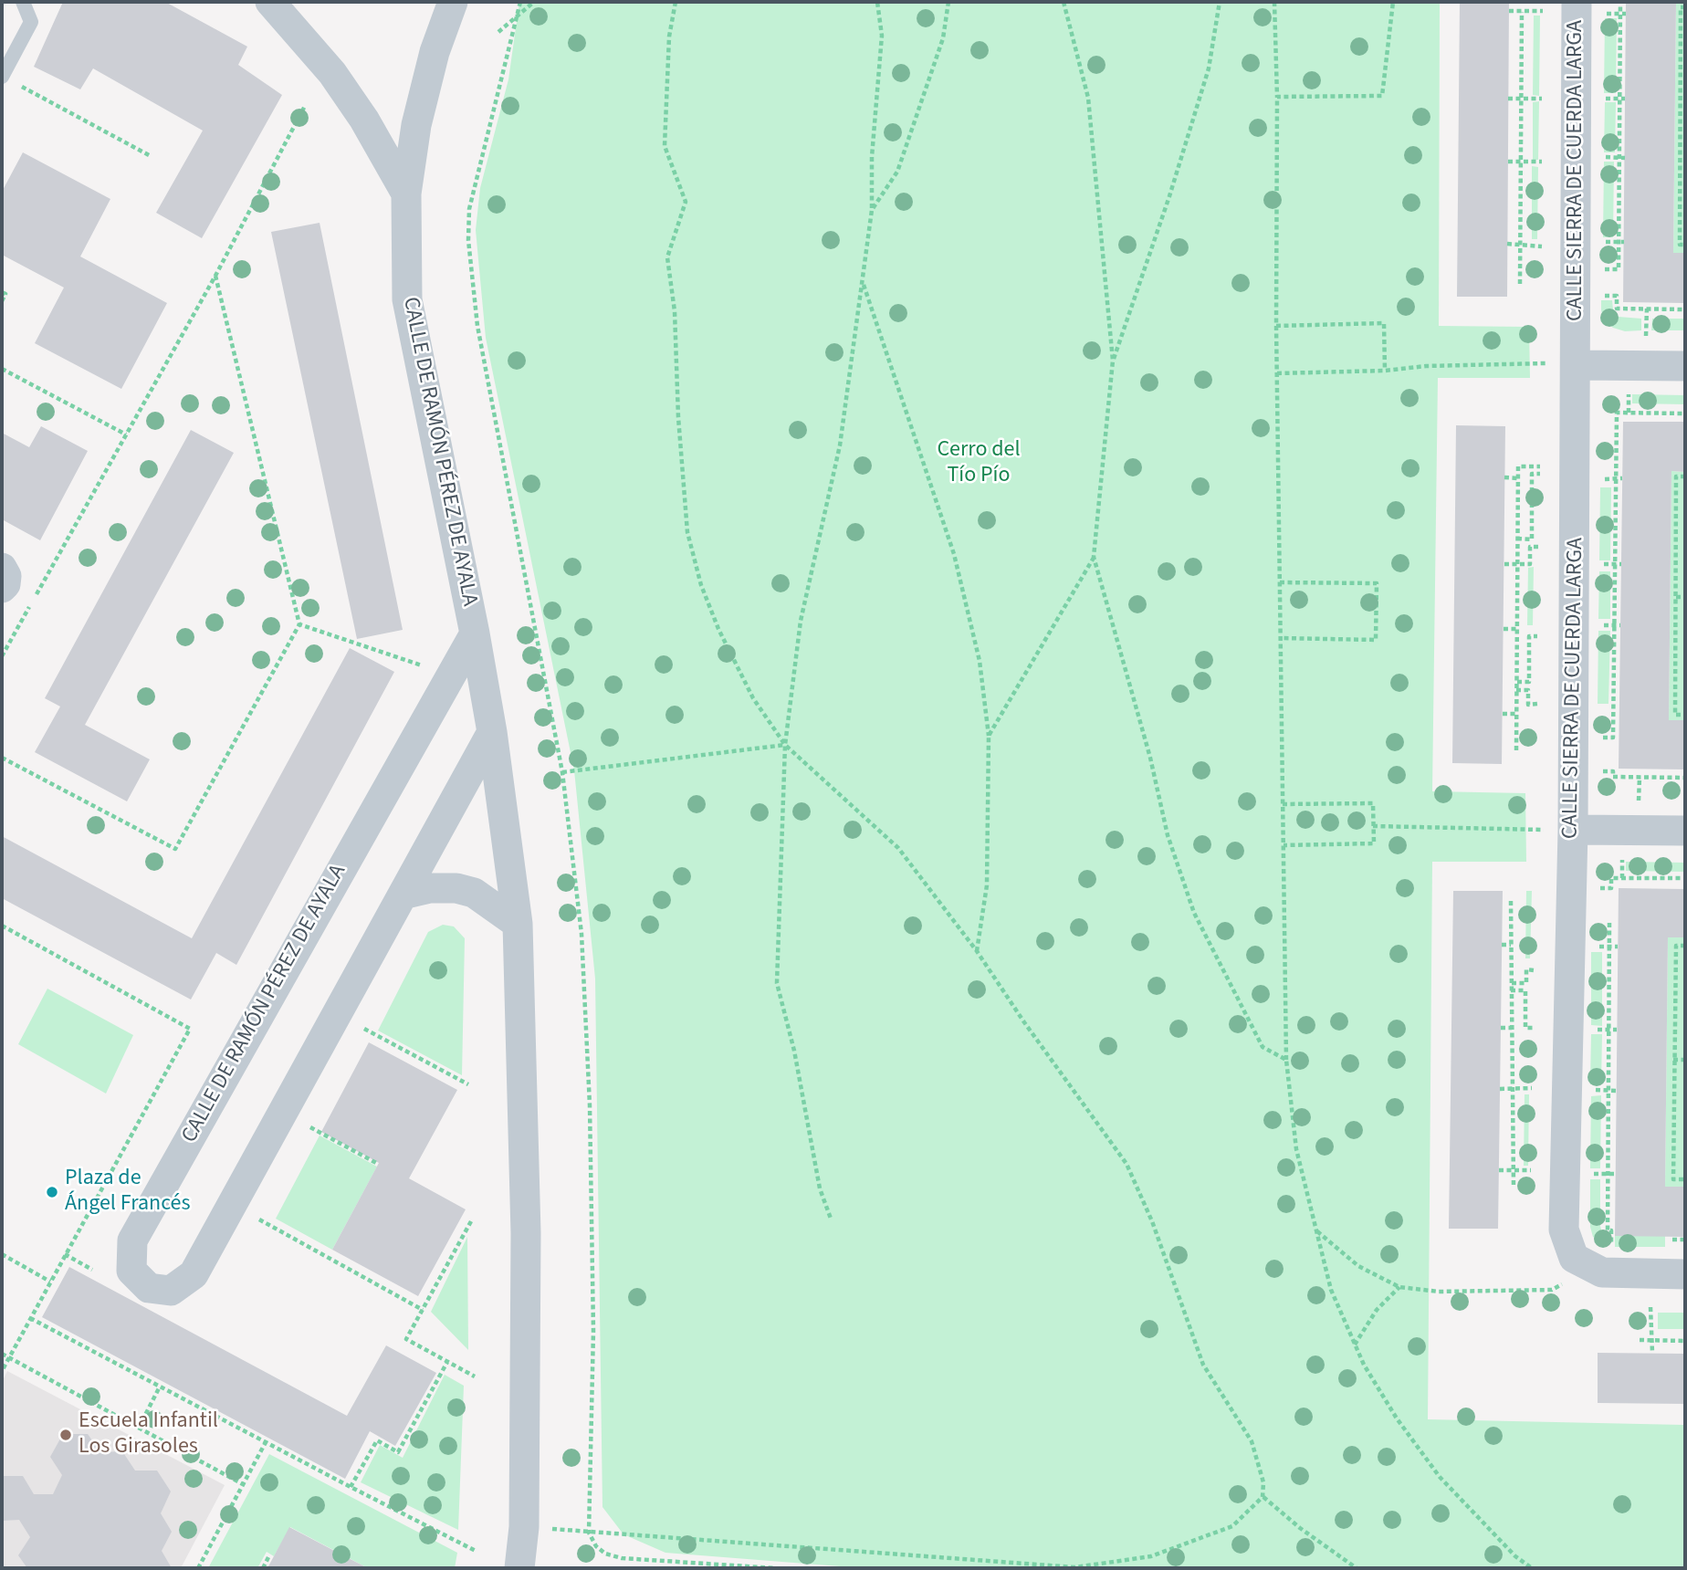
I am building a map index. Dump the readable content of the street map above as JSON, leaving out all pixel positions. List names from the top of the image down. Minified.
{"streets":{"street":["CALLE SIERRA DE CUERDA LARGA","CALLE DE RAMÓN PÉREZ DE AYALA"]},"parks":["Cerro del Tío Pío"],"places":["Plaza de Ángel Francés","Escuela Infantil Los Girasoles"]}
